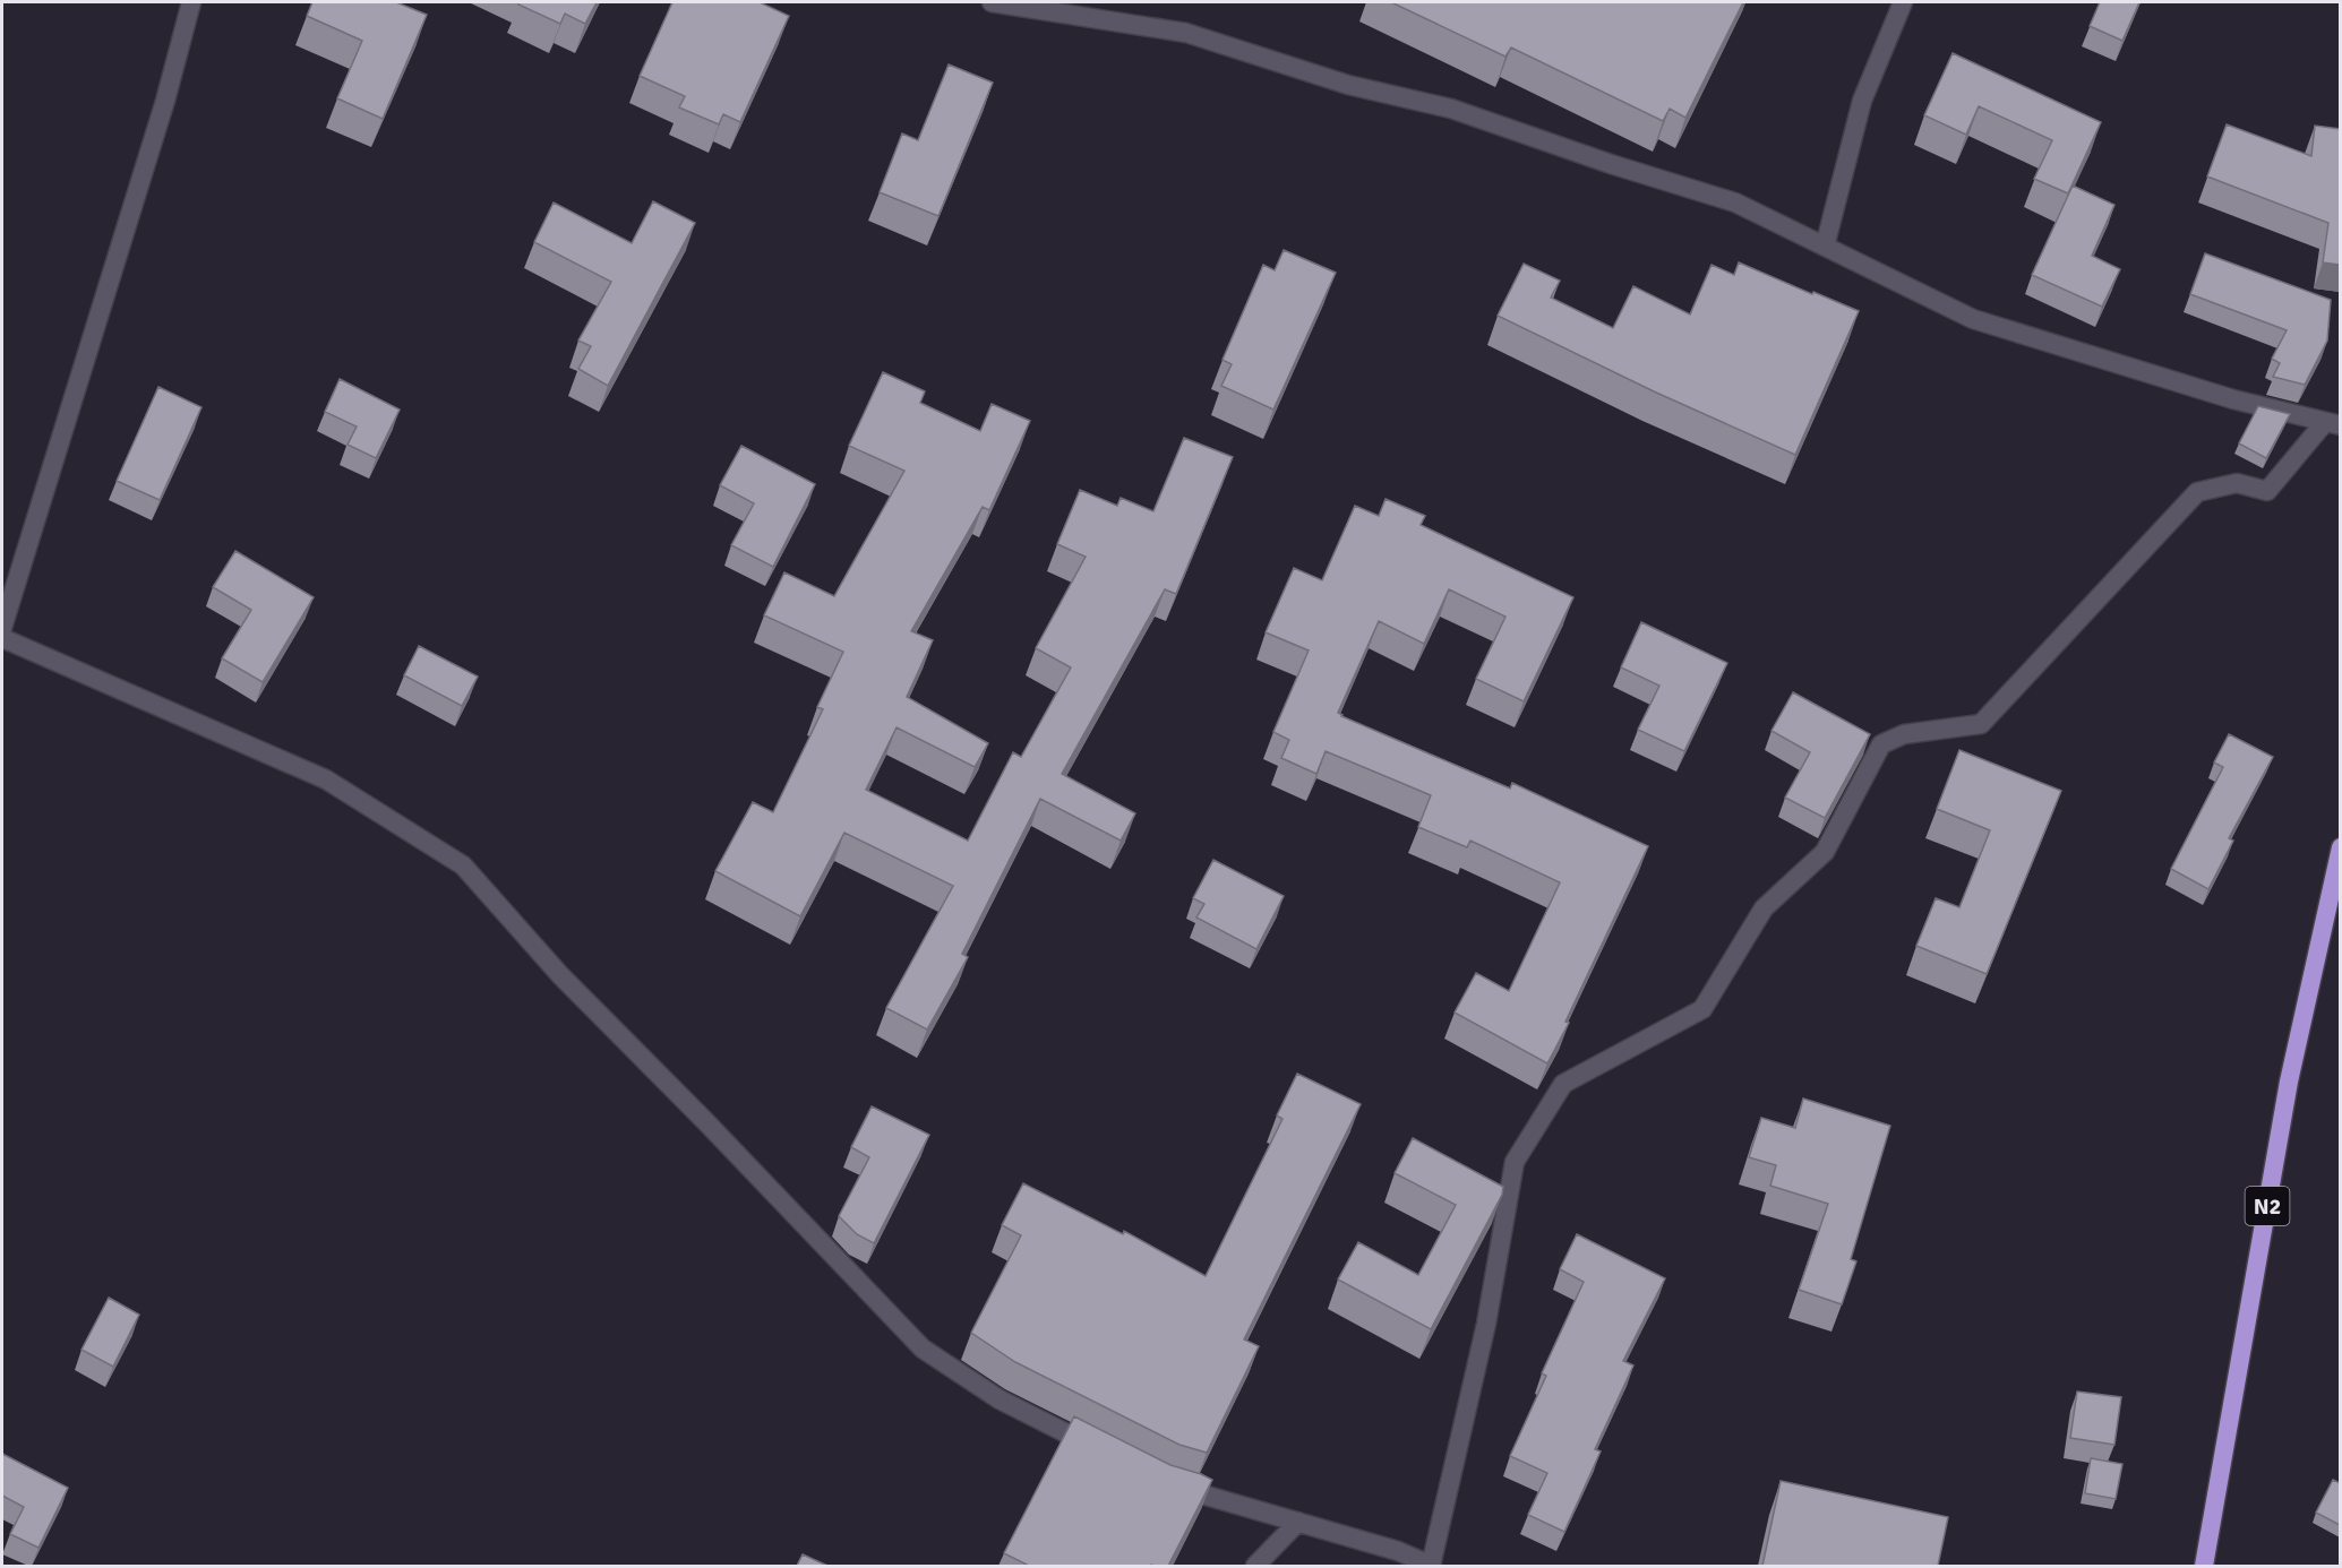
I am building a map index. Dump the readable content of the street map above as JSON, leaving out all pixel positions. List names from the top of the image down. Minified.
{"streets":{"highway":["N2"]}}
